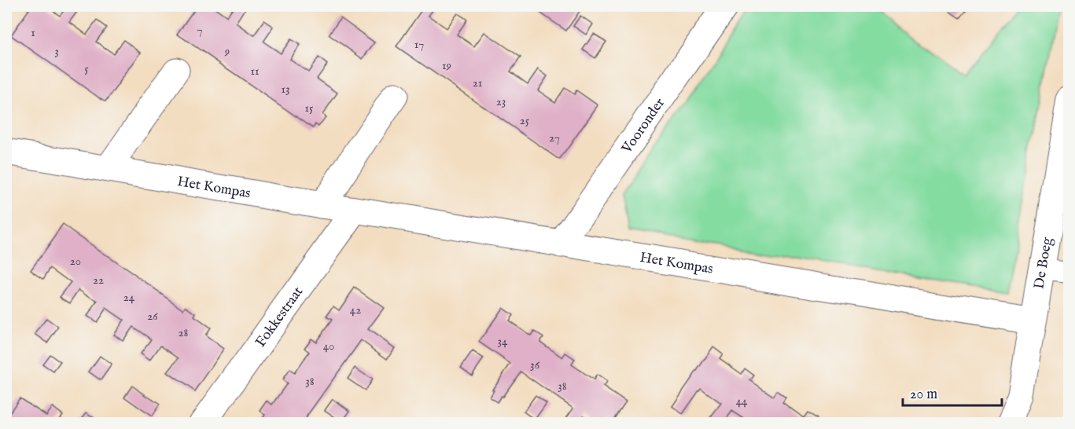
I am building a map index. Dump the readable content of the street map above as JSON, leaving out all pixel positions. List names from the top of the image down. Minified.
{"streets":{"street":["Vooronder","Het Kompas","De Boeg","Fokkestraat"]},"crossings":[["Vooronder","Het Kompas"],["Het Kompas","De Boeg"],["Het Kompas","Fokkestraat"]],"house_numbers":["7","1","17","3","9","19","5","11","21","13","23","15","25","27","20","22","24","42","26","28","34","40","36","38","38","44"],"scale_bar":"20 m"}
